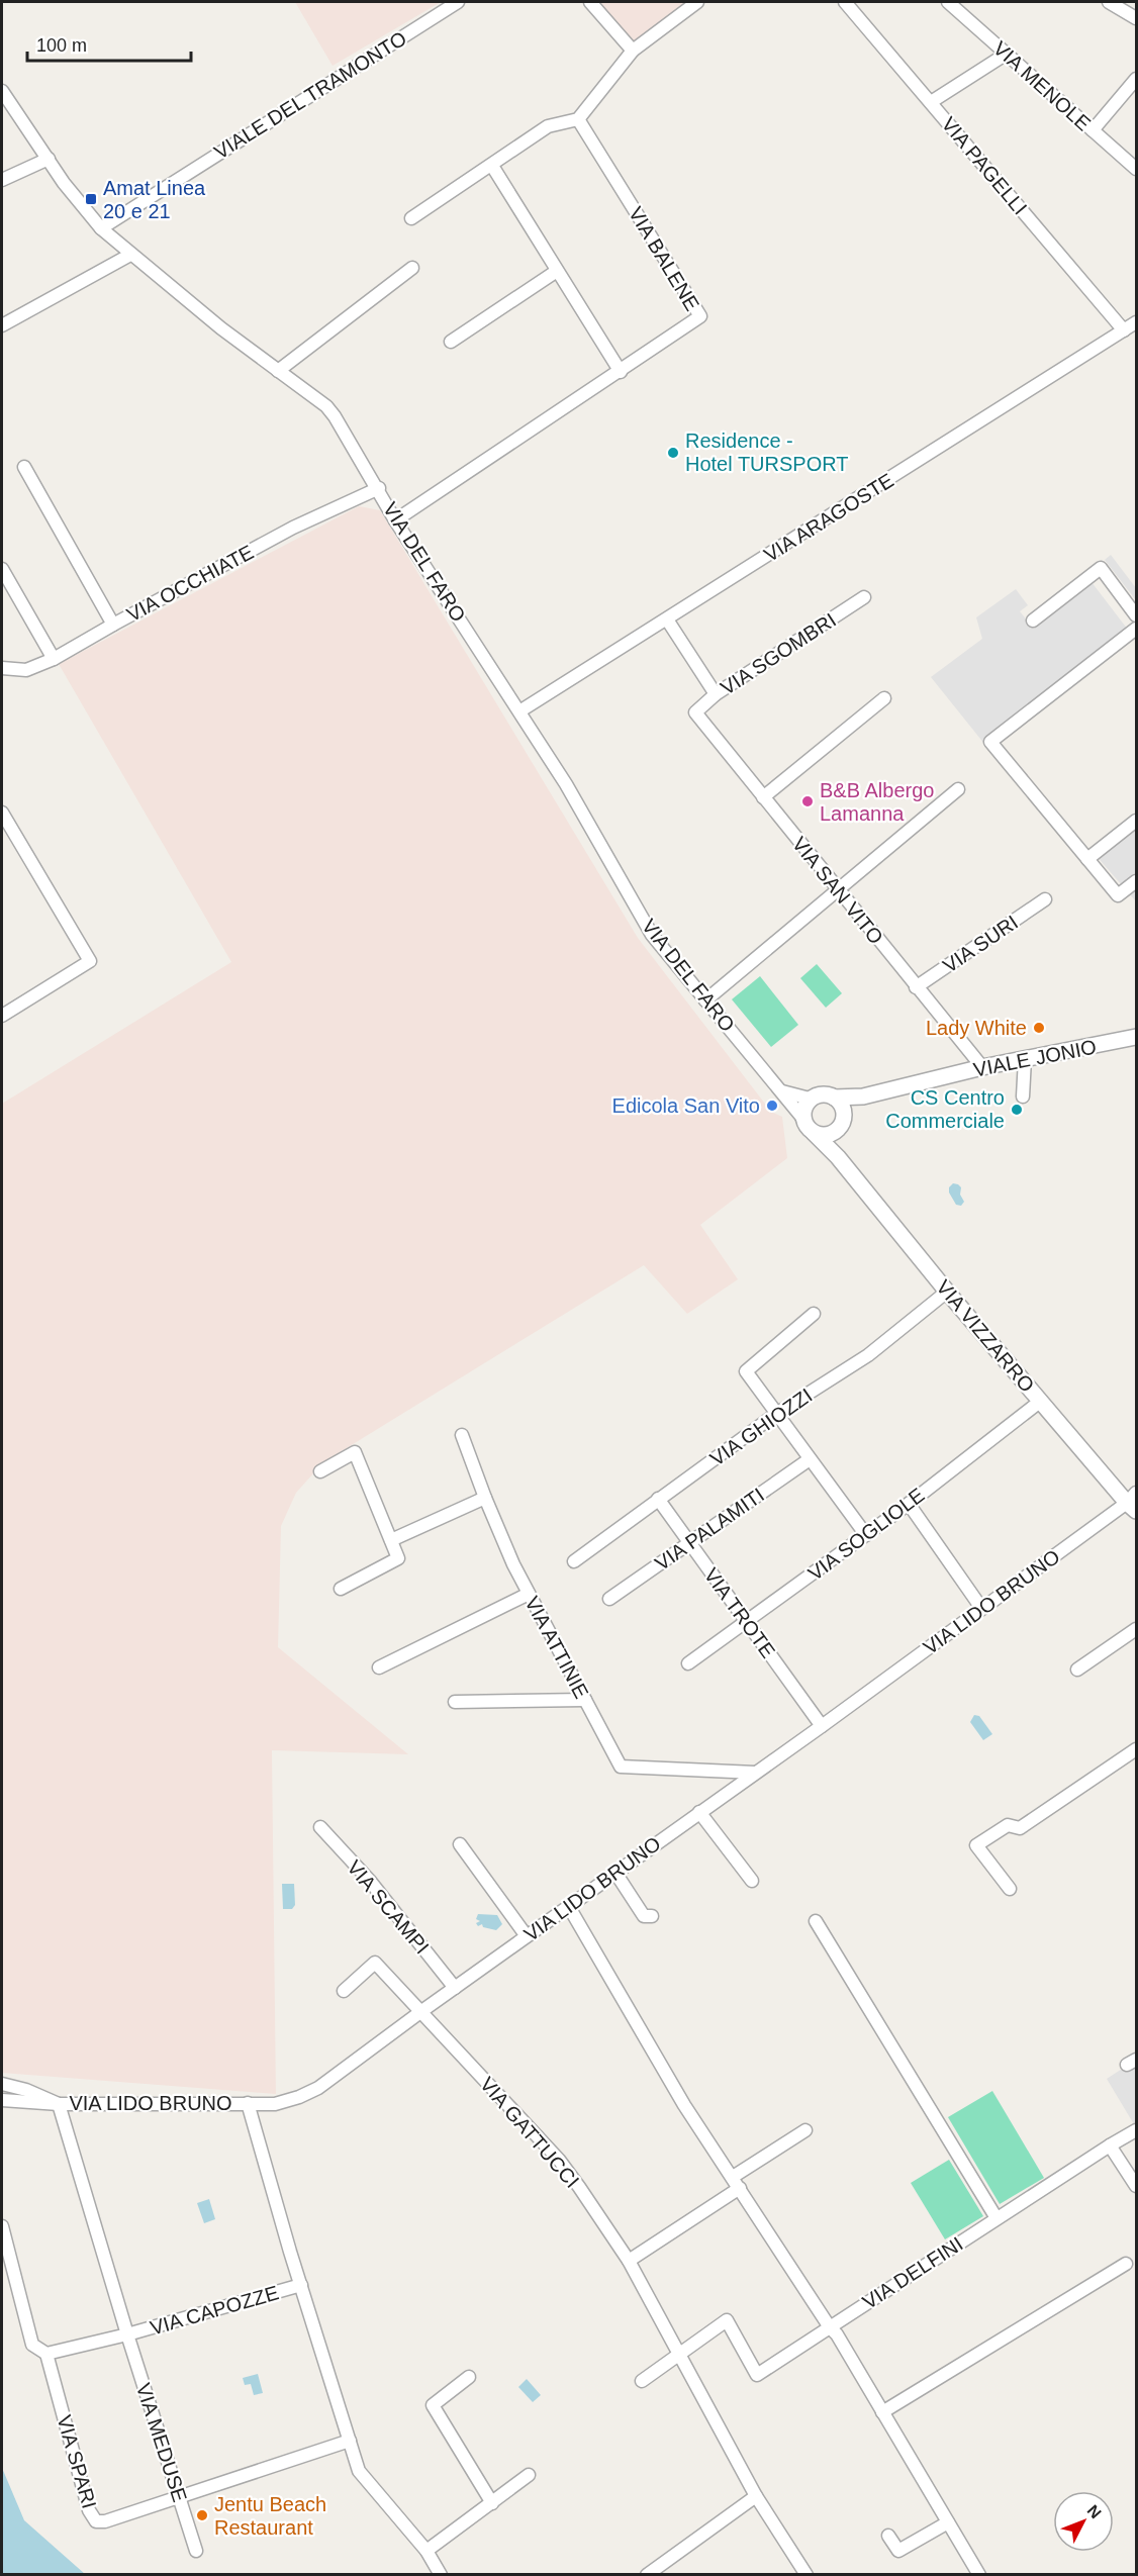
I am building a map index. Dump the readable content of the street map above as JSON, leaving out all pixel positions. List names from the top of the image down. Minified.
{"streets":{"street":["VIA MENOLE","VIALE DEL TRAMONTO","VIA PAGELLI","VIA BALENE","VIA ARAGOSTE","VIA DEL FARO","VIA OCCHIATE","VIA SGOMBRI","VIA SAN VITO","VIA SURI","VIALE JONIO","VIA VIZZARRO","VIA GHIOZZI","VIA PALAMITI","VIA SOGLIOLE","VIA LIDO BRUNO","VIA TROTE","VIA ATTINIE","VIA SCAMPI","VIA GATTUCCI","VIA DELFINI","VIA CAPOZZE","VIA MEDUSE","VIA SPARI"]},"crossings":[["VIALE DEL TRAMONTO","VIA DEL FARO"],["VIA PAGELLI","VIA ARAGOSTE"],["VIA BALENE","VIA DEL FARO"],["VIA ARAGOSTE","VIA DEL FARO"],["VIA DEL FARO","VIA OCCHIATE"],["VIA DEL FARO","VIALE JONIO"],["VIA DEL FARO","VIA VIZZARRO"],["VIA SGOMBRI","VIA SAN VITO"],["VIA SAN VITO","VIA SURI"],["VIA SAN VITO","VIALE JONIO"],["VIALE JONIO","VIA VIZZARRO"],["VIA VIZZARRO","VIA GHIOZZI"],["VIA VIZZARRO","VIA SOGLIOLE"],["VIA VIZZARRO","VIA LIDO BRUNO"],["VIA GHIOZZI","VIA TROTE"],["VIA PALAMITI","VIA TROTE"],["VIA SOGLIOLE","VIA TROTE"],["VIA LIDO BRUNO","VIA TROTE"],["VIA LIDO BRUNO","VIA ATTINIE"],["VIA LIDO BRUNO","VIA SCAMPI"],["VIA LIDO BRUNO","VIA GATTUCCI"],["VIA LIDO BRUNO","VIA MEDUSE"],["VIA GATTUCCI","VIA DELFINI"],["VIA CAPOZZE","VIA MEDUSE"],["VIA CAPOZZE","VIA SPARI"],["VIA MEDUSE","VIA SPARI"]],"places":{"transit":["Amat Linea 20 e 21"],"other":["Residence - Hotel TURSPORT","B&B Albergo Lamanna","Lady White","Edicola San Vito","CS Centro Commerciale","Jentu Beach Restaurant"]},"scale_bar":"100 m","north":"top right"}
